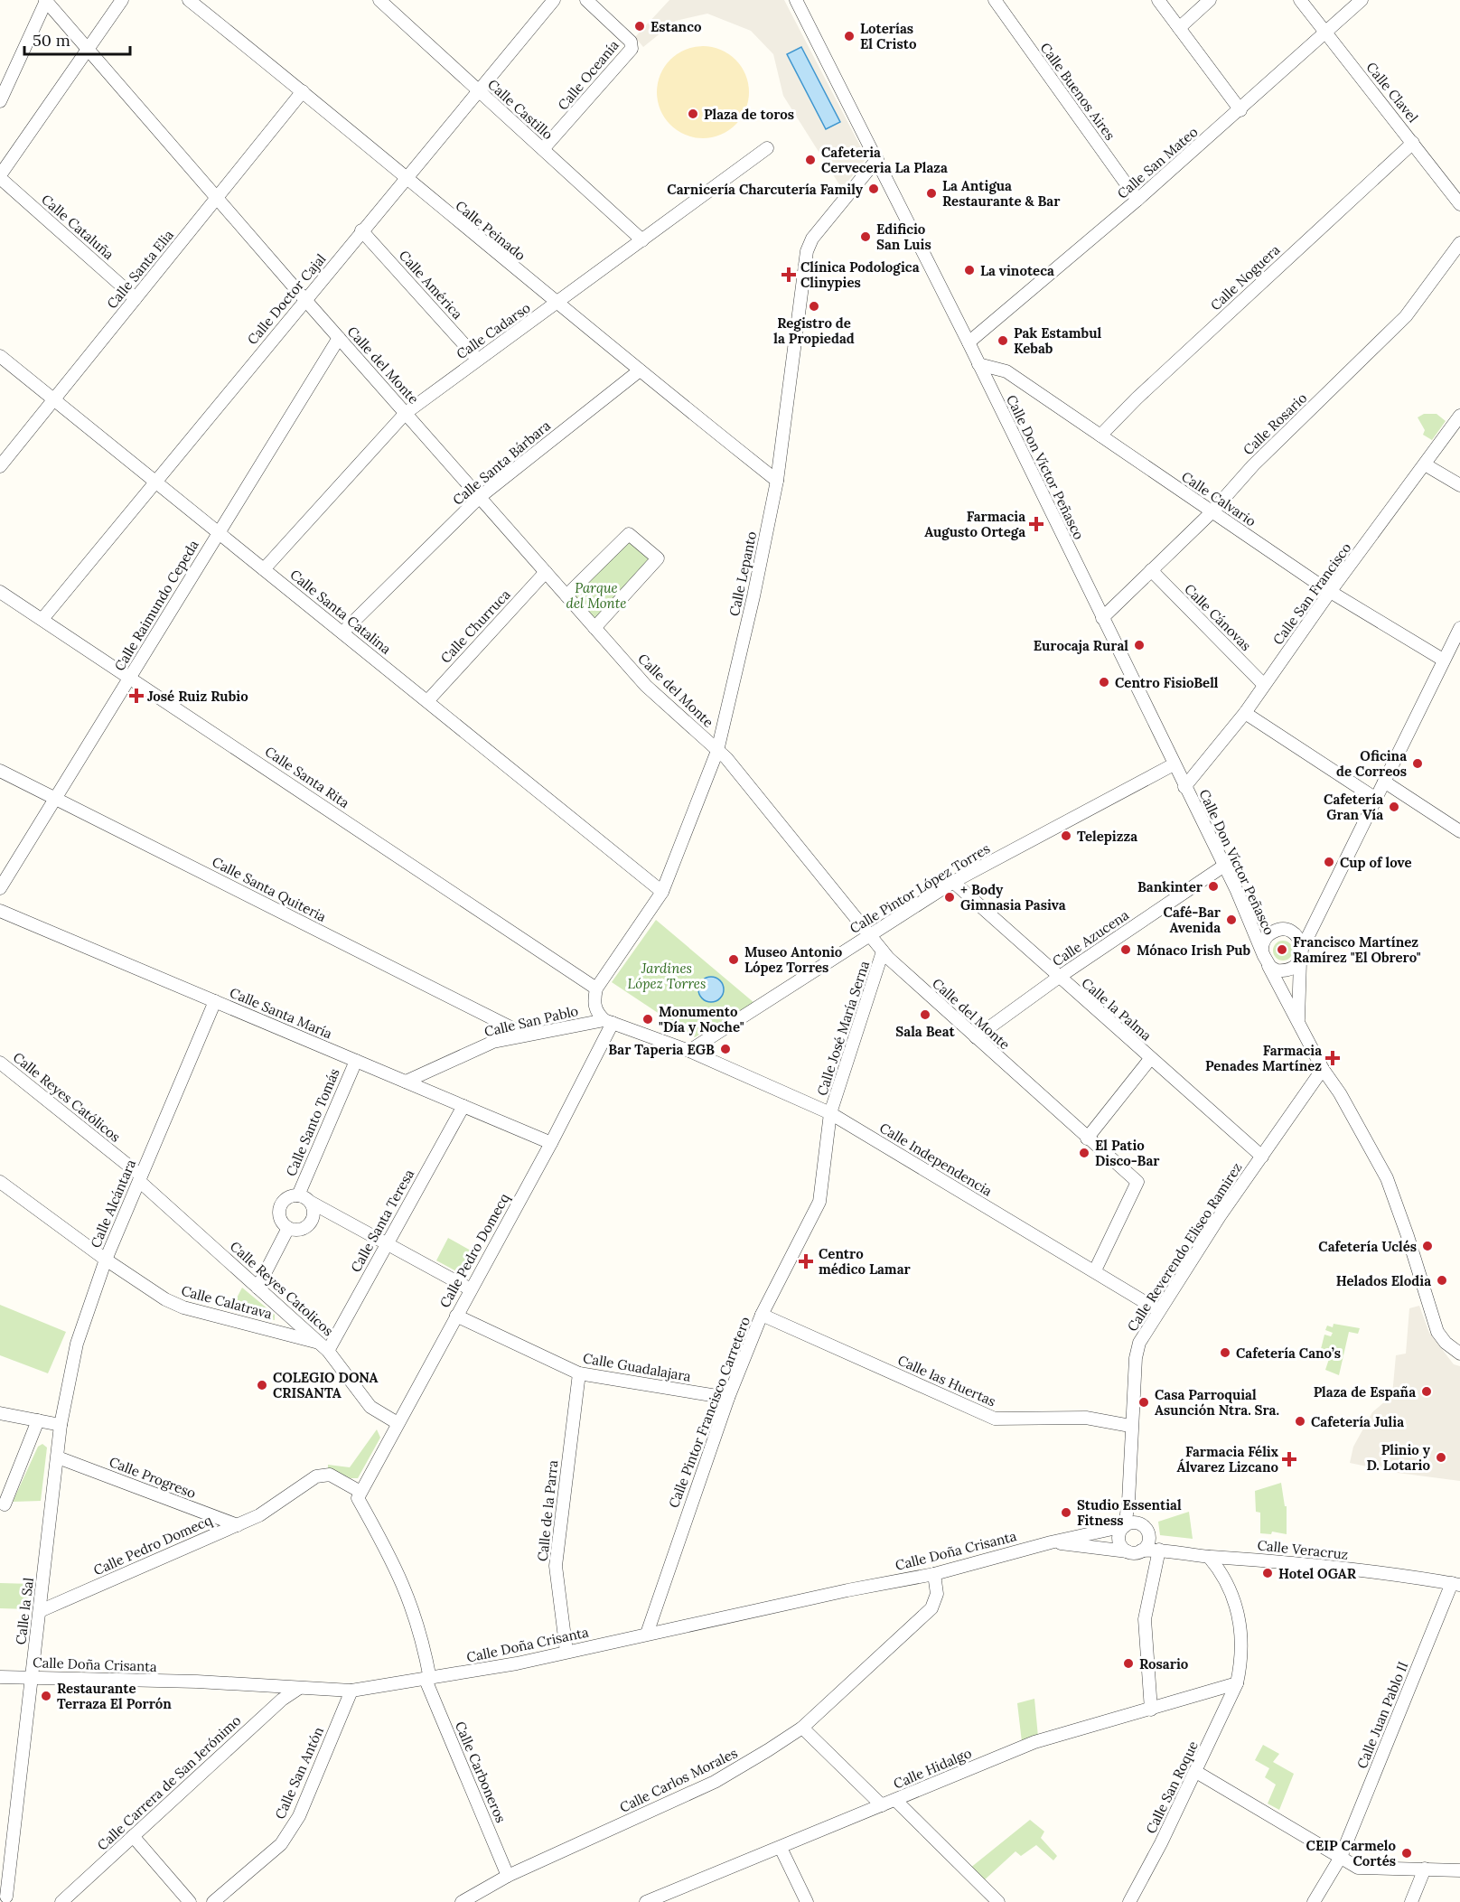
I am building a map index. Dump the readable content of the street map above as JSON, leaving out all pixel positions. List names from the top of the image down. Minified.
{"streets":{"street":["Calle Oceanía","Calle Buenos Aires","Calle Clavel","Calle Castillo","Calle San Mateo","Calle Cataluña","Calle Peinado","Calle Santa Elia","Calle Noguera","Calle América","Calle Doctor Cajal","Calle Cadarso","Calle del Monte","Calle Rosario","Calle Santa Bárbara","Calle Don Víctor Peñasco","Calle Calvario","Calle Lepanto","Calle San Francisco","Calle Raimundo Cepeda","Calle Santa Catalina","Calle Cánovas","Calle Churruca","Calle Santa Rita","Calle Pintor López Torres","Calle Santa Quiteria","Calle Azucena","Calle la Palma","Calle Santa María","Calle San Pablo","Calle José María Serna","Calle Reyes Católicos","Calle Santo Tomás","Calle Independencia","Calle Alcántara","Calle Santa Teresa","Calle Reverendo Eliseo Ramirez","Calle Pedro Domecq","Calle Reyes Catolicos","Calle Calatrava","Calle Guadalajara","Calle las Huertas","Calle Pintor Francisco Carretero","Calle Progreso","Calle de la Parra","Calle Veracruz","Calle Doña Crisanta","Calle la Sal","Calle Juan Pablo II","Calle Hidalgo","Calle Carboneros","Calle San Antón","Calle Carlos Morales","Calle Carrera de San Jerónimo","Calle San Roque"]},"crossings":[["Calle Oceanía","Calle Castillo"],["Calle Buenos Aires","Calle San Mateo"],["Calle Clavel","Calle San Mateo"],["Calle Clavel","Calle Noguera"],["Calle Castillo","Calle Doctor Cajal"],["Calle Castillo","Calle Cadarso"],["Calle San Mateo","Calle Don Víctor Peñasco"],["Calle Cataluña","Calle Santa Elia"],["Calle Peinado","Calle Santa Elia"],["Calle Peinado","Calle Doctor Cajal"],["Calle Peinado","Calle Cadarso"],["Calle Peinado","Calle Santa Bárbara"],["Calle Peinado","Calle Lepanto"],["Calle Santa Elia","Calle del Monte"],["Calle Santa Elia","Calle Santa Catalina"],["Calle Noguera","Calle Calvario"],["Calle América","Calle Doctor Cajal"],["Calle América","Calle Cadarso"],["Calle Doctor Cajal","Calle del Monte"],["Calle Doctor Cajal","Calle Santa Catalina"],["Calle Doctor Cajal","Calle Santa Rita"],["Calle Cadarso","Calle del Monte"],["Calle Cadarso","Calle Santa Catalina"],["Calle del Monte","Calle Santa Bárbara"],["Calle del Monte","Calle Lepanto"],["Calle del Monte","Calle Raimundo Cepeda"],["Calle del Monte","Calle Churruca"],["Calle del Monte","Calle Pintor López Torres"],["Calle del Monte","Calle Azucena"],["Calle del Monte","Calle José María Serna"],["Calle del Monte","Calle Independencia"],["Calle Rosario","Calle Don Víctor Peñasco"],["Calle Rosario","Calle Calvario"],["Calle Rosario","Calle Cánovas"],["Calle Santa Bárbara","Calle Santa Catalina"],["Calle Don Víctor Peñasco","Calle Calvario"],["Calle Don Víctor Peñasco","Calle Lepanto"],["Calle Don Víctor Peñasco","Calle San Francisco"],["Calle Don Víctor Peñasco","Calle Pintor López Torres"],["Calle Don Víctor Peñasco","Calle Azucena"],["Calle Calvario","Calle San Francisco"],["Calle Lepanto","Calle Santa Catalina"],["Calle Lepanto","Calle Santa Rita"],["Calle San Francisco","Calle Cánovas"],["Calle Raimundo Cepeda","Calle Santa Catalina"],["Calle Raimundo Cepeda","Calle Santa Rita"],["Calle Raimundo Cepeda","Calle Santa Quiteria"],["Calle Santa Catalina","Calle Churruca"],["Calle Pintor López Torres","Calle la Palma"],["Calle Pintor López Torres","Calle Independencia"],["Calle Santa Quiteria","Calle San Pablo"],["Calle Azucena","Calle la Palma"],["Calle la Palma","Calle Reverendo Eliseo Ramirez"],["Calle Santa María","Calle San Pablo"],["Calle Santa María","Calle Santo Tomás"],["Calle Santa María","Calle Alcántara"],["Calle Santa María","Calle Santa Teresa"],["Calle Santa María","Calle Pedro Domecq"],["Calle San Pablo","Calle Independencia"],["Calle San Pablo","Calle Pedro Domecq"],["Calle José María Serna","Calle Independencia"],["Calle José María Serna","Calle Pintor Francisco Carretero"],["Calle Reyes Católicos","Calle Alcántara"],["Calle Reyes Católicos","Calle Reyes Catolicos"],["Calle Independencia","Calle Reverendo Eliseo Ramirez"],["Calle Independencia","Calle Pedro Domecq"],["Calle Independencia","Calle Pintor Francisco Carretero"],["Calle Alcántara","Calle Reyes Catolicos"],["Calle Alcántara","Calle Calatrava"],["Calle Alcántara","Calle la Sal"],["Calle Santa Teresa","Calle Reyes Catolicos"],["Calle Santa Teresa","Calle Calatrava"],["Calle Reverendo Eliseo Ramirez","Calle las Huertas"],["Calle Reverendo Eliseo Ramirez","Calle Veracruz"],["Calle Reverendo Eliseo Ramirez","Calle Doña Crisanta"],["Calle Pedro Domecq","Calle Reyes Catolicos"],["Calle Pedro Domecq","Calle Guadalajara"],["Calle Pedro Domecq","Calle Progreso"],["Calle Pedro Domecq","Calle la Sal"],["Calle Pedro Domecq","Calle Carboneros"],["Calle Reyes Catolicos","Calle Calatrava"],["Calle Guadalajara","Calle Pintor Francisco Carretero"],["Calle Guadalajara","Calle de la Parra"],["Calle las Huertas","Calle Pintor Francisco Carretero"],["Calle Pintor Francisco Carretero","Calle Doña Crisanta"],["Calle Progreso","Calle la Sal"],["Calle de la Parra","Calle Doña Crisanta"],["Calle Veracruz","Calle Doña Crisanta"],["Calle Veracruz","Calle Juan Pablo II"],["Calle Veracruz","Calle San Roque"],["Calle Doña Crisanta","Calle la Sal"],["Calle Doña Crisanta","Calle Carboneros"],["Calle Doña Crisanta","Calle San Antón"],["Calle Doña Crisanta","Calle Carlos Morales"],["Calle Doña Crisanta","Calle Carrera de San Jerónimo"],["Calle Hidalgo","Calle San Roque"],["Calle Carboneros","Calle Carlos Morales"]],"parks":["Parque del Monte","Jardines López Torres"],"places":{"other":["Estanco","Loterías El Cristo","Plaza de toros","Cafeteria Cerveceria La Plaza","Carnicería Charcutería Family","La Antigua Restaurante & Bar","Edificio San Luis","La vinoteca","Registro de la Propiedad","Pak Estambul Kebab","Eurocaja Rural","Centro FisioBell","Oficina de Correos","Cafetería Gran Vía","Telepizza","Cup of love","Bankinter","+ Body Gimnasia Pasiva","Café-Bar Avenida","Mónaco Irish Pub","Francisco Martínez Ramírez \"El Obrero\"","Museo Antonio López Torres","Sala Beat","Monumento \"Día y Noche\"","Bar Taperia EGB","El Patio Disco-Bar","Cafetería Uclés","Helados Elodia","Cafetería Cano’s","COLEGIO DONA CRISANTA","Plaza de España","Casa Parroquial Asunción Ntra. Sra.","Cafetería Julia","Plinio y D. Lotario","Studio Essential Fitness","Hotel OGAR","Rosario","Restaurante Terraza El Porrón","CEIP Carmelo Cortés"],"health":["Clínica Podologica Clinypies","Farmacia Augusto Ortega","José Ruiz Rubio","Farmacia Penades Martínez","Centro médico Lamar","Farmacia Félix Álvarez Lizcano"]},"scale_bar":"50 m"}
